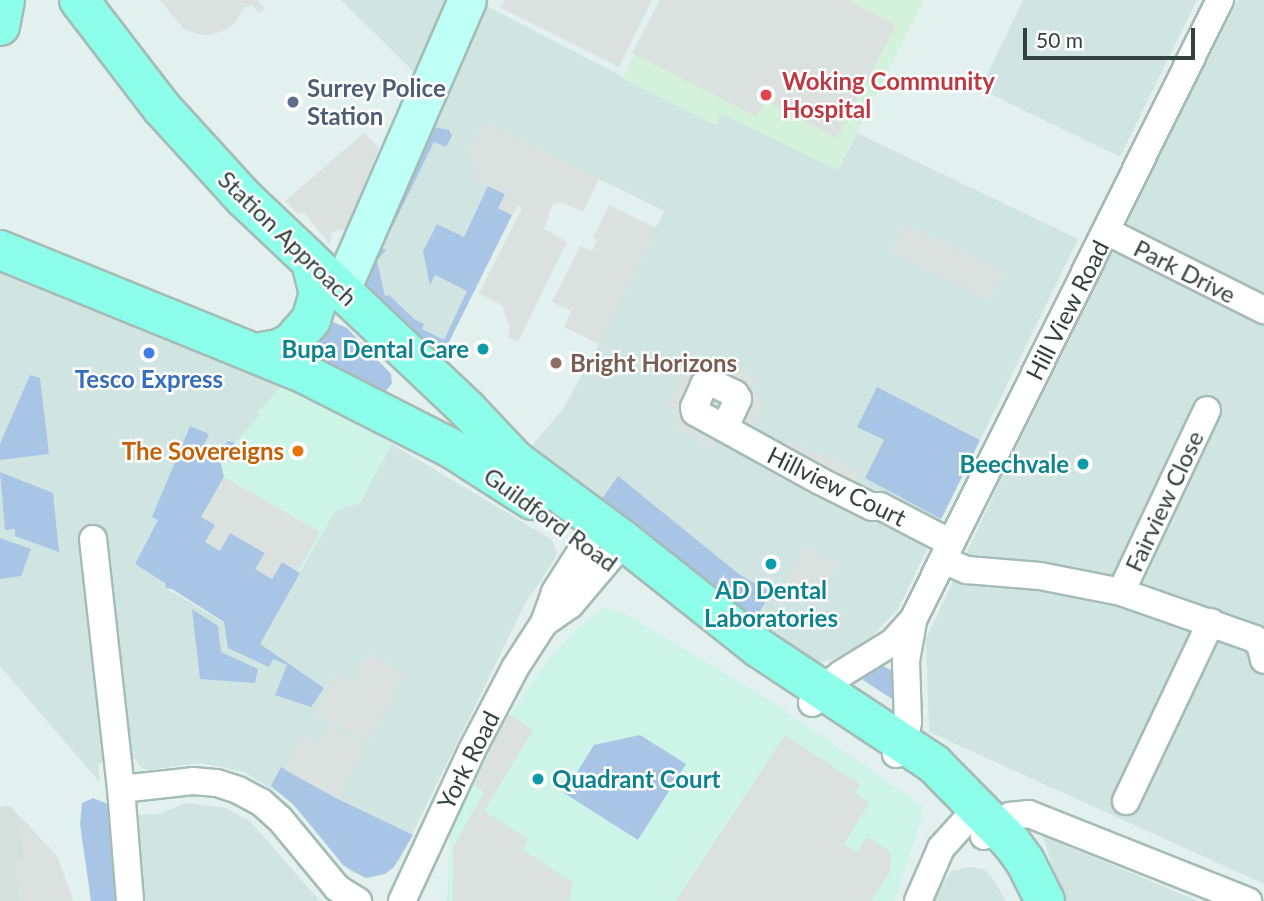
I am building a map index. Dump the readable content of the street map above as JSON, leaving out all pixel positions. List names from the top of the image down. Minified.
{"streets":{"main road":["Station Approach","Guildford Road"],"street":["Park Drive","Hill View Road","Hillview Court","Fairview Close","York Road"]},"crossings":[["Station Approach","Guildford Road"],["Park Drive","Hill View Road"],["Hill View Road","Hillview Court"],["Hill View Road","Guildford Road"],["Hillview Court","Fairview Close"],["Guildford Road","York Road"]],"places":["Woking Community Hospital","Surrey Police Station","Bupa Dental Care","Tesco Express","Bright Horizons","The Sovereigns","Beechvale","AD Dental Laboratories","Quadrant Court"],"scale_bar":"50 m"}
